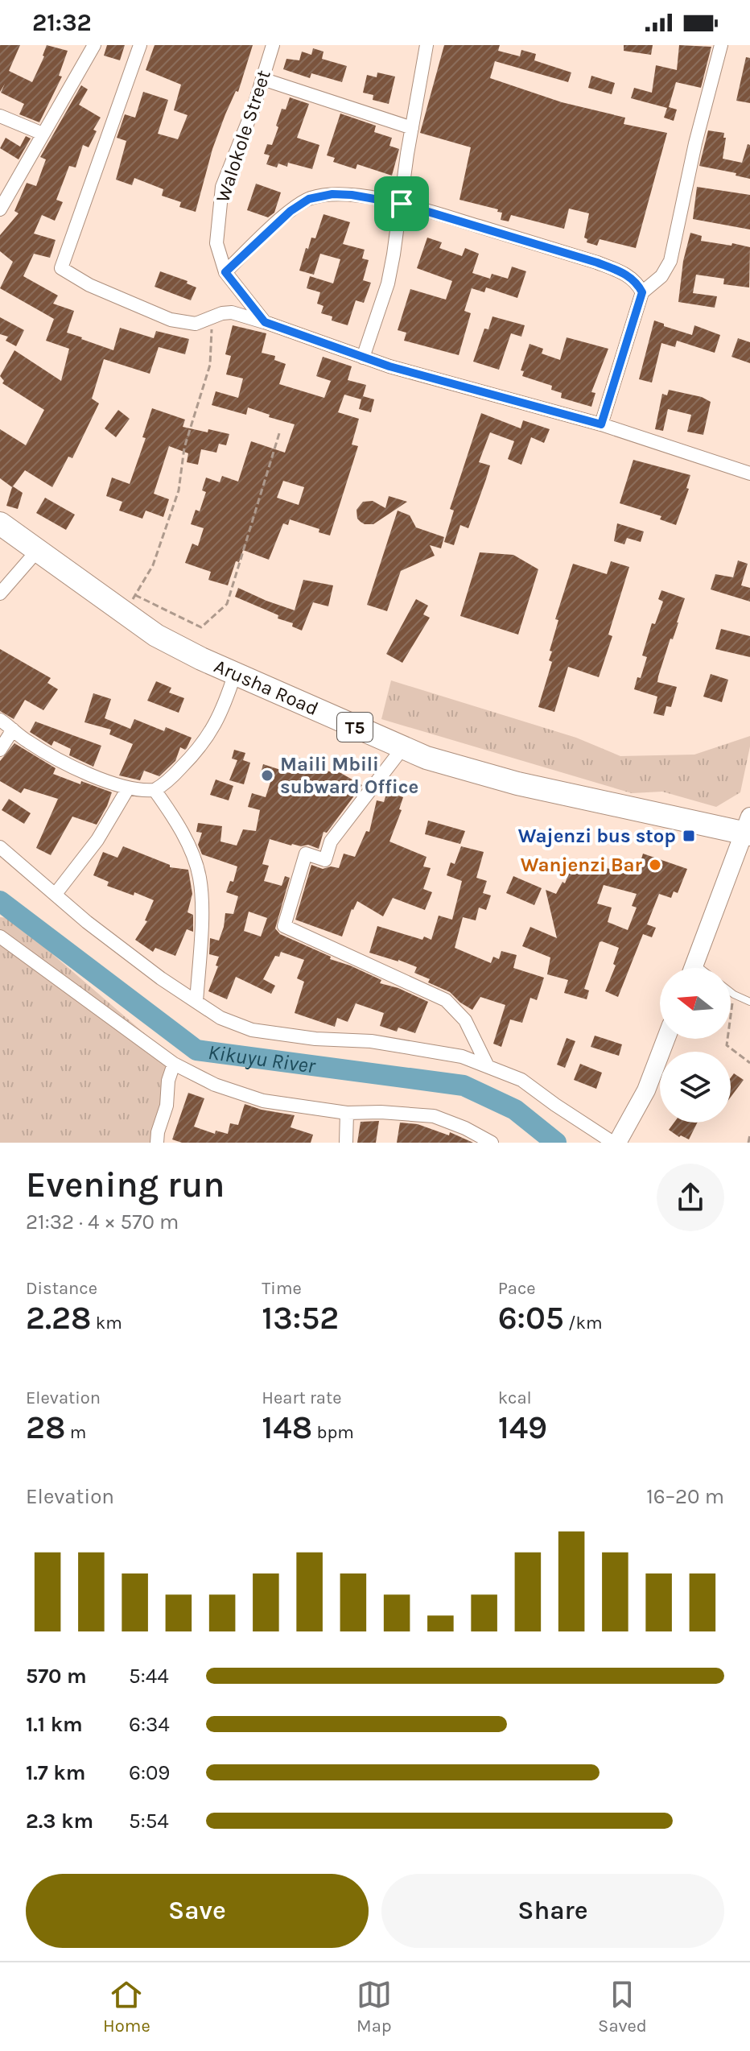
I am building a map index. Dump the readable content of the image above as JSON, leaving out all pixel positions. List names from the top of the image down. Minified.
{"streets":{"highway":["Arusha Road","T5"],"street":["Walokole Street"]},"water":["Kikuyu River"],"places":{"other":["Maili Mbili subward Office","Wanjenzi Bar"],"transit":["Wajenzi bus stop"]},"north":"left","page":{"status":"21:32","heading":["Evening run","21:32 · 4 × 570 m"],"stats":[["Distance","2.28 km"],["Time","13:52"],["Pace","6:05 /km"],["Elevation","28 m"],["Heart rate","148 bpm"],["kcal","149"]],"chart":["Elevation","16–20 m"],"list":[{"name":"570 m","note":"5:44"},{"name":"1.1 km","note":"6:34"},{"name":"1.7 km","note":"6:09"},{"name":"2.3 km","note":"5:54"}],"buttons":["Save","Share"],"tabs":["Home","Map","Saved"]}}
